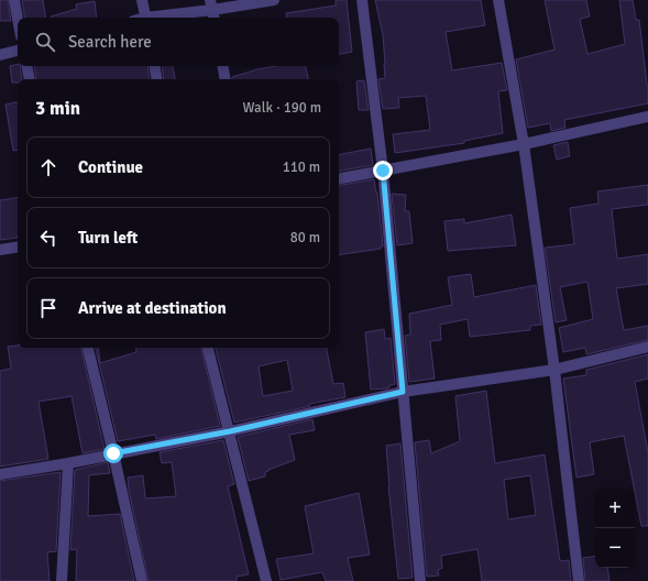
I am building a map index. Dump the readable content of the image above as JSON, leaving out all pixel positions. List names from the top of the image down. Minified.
{"page":{"search":"Search here","heading":["3 min","Walk · 190 m"],"list":[["Continue","110 m"],["Turn left","80 m"],"Arrive at destination"],"map_buttons":["+","−"]}}
